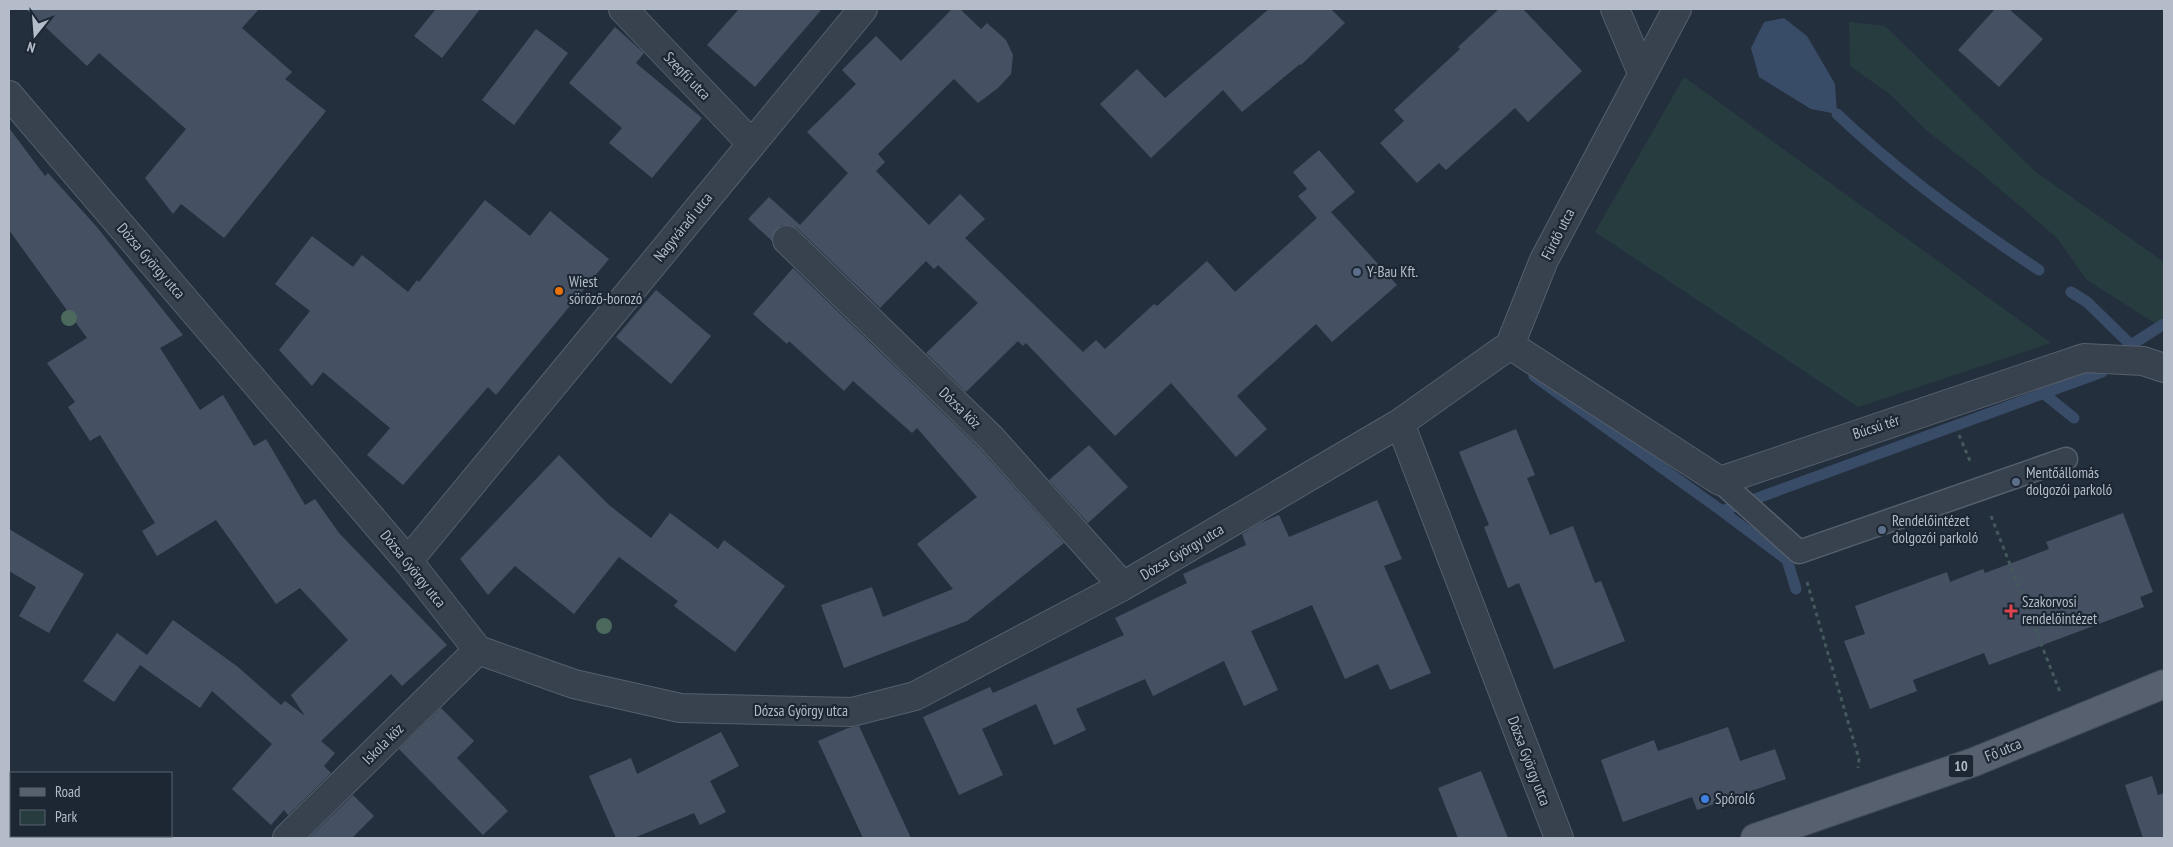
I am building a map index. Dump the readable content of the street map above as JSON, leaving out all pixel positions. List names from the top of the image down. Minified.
{"streets":{"main road":["Fő utca","10"],"street":["Szegfű utca","Nagyváradi utca","Fürdő utca","Dózsa György utca","Dózsa köz","Búcsú tér","Iskola köz"]},"crossings":[["Szegfű utca","Nagyváradi utca"],["Nagyváradi utca","Dózsa György utca"],["Dózsa György utca","Dózsa köz"],["Dózsa György utca","Iskola köz"]],"places":{"other":["Y-Bau Kft.","Wiest söröző-borozó","Mentőállomás dolgozói parkoló","Rendelőintézet dolgozói parkoló","Spórol6"],"health":["Szakorvosi rendelőintézet"]},"legend":["Road","Park"],"north":"bottom"}
